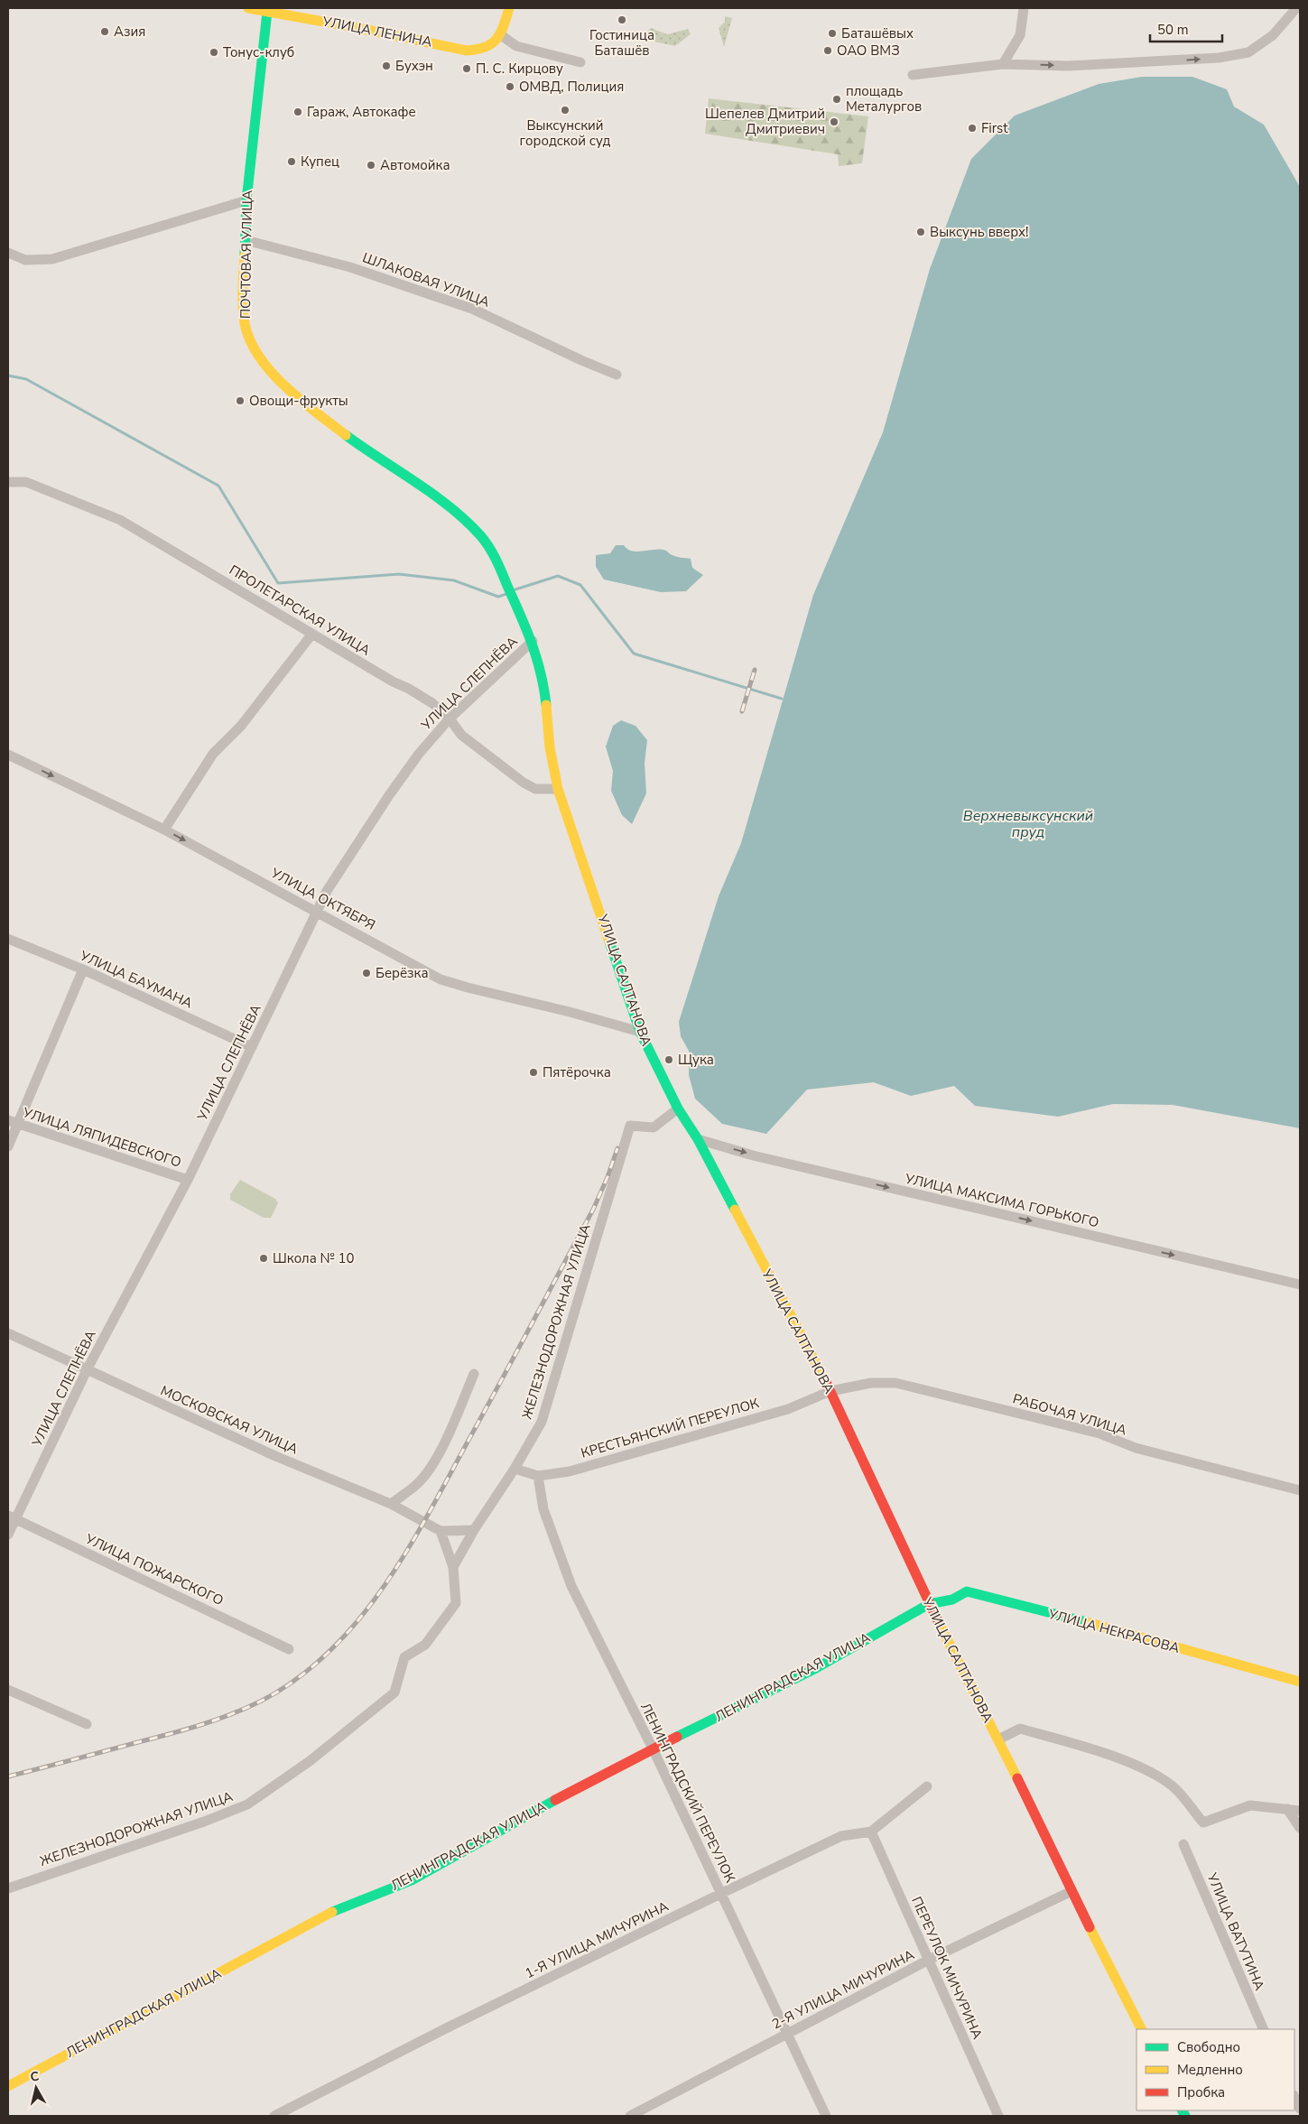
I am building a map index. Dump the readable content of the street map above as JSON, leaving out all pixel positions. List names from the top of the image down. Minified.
{"streets":{"main road":["УЛИЦА ЛЕНИНА","ПОЧТОВАЯ УЛИЦА","УЛИЦА САЛТАНОВА","УЛИЦА НЕКРАСОВА","ЛЕНИНГРАДСКАЯ УЛИЦА"],"street":["ШЛАКОВАЯ УЛИЦА","ПРОЛЕТАРСКАЯ УЛИЦА","УЛИЦА СЛЕПНЁВА","УЛИЦА ОКТЯБРЯ","УЛИЦА БАУМАНА","УЛИЦА ЛЯПИДЕВСКОГО","УЛИЦА МАКСИМА ГОРЬКОГО","ЖЕЛЕЗНОДОРОЖНАЯ УЛИЦА","РАБОЧАЯ УЛИЦА","МОСКОВСКАЯ УЛИЦА","КРЕСТЬЯНСКИЙ ПЕРЕУЛОК","УЛИЦА ПОЖАРСКОГО","ЛЕНИНГРАДСКИЙ ПЕРЕУЛОК","УЛИЦА ВАТУТИНА","1-Я УЛИЦА МИЧУРИНА","ПЕРЕУЛОК МИЧУРИНА","2-Я УЛИЦА МИЧУРИНА"]},"crossings":[["УЛИЦА ЛЕНИНА","ПОЧТОВАЯ УЛИЦА"],["ПОЧТОВАЯ УЛИЦА","ШЛАКОВАЯ УЛИЦА"],["ПОЧТОВАЯ УЛИЦА","УЛИЦА САЛТАНОВА"],["ПРОЛЕТАРСКАЯ УЛИЦА","УЛИЦА СЛЕПНЁВА"],["ПРОЛЕТАРСКАЯ УЛИЦА","УЛИЦА САЛТАНОВА"],["УЛИЦА СЛЕПНЁВА","УЛИЦА ОКТЯБРЯ"],["УЛИЦА СЛЕПНЁВА","УЛИЦА БАУМАНА"],["УЛИЦА СЛЕПНЁВА","УЛИЦА САЛТАНОВА"],["УЛИЦА СЛЕПНЁВА","УЛИЦА ЛЯПИДЕВСКОГО"],["УЛИЦА СЛЕПНЁВА","МОСКОВСКАЯ УЛИЦА"],["УЛИЦА СЛЕПНЁВА","УЛИЦА ПОЖАРСКОГО"],["УЛИЦА ОКТЯБРЯ","УЛИЦА САЛТАНОВА"],["УЛИЦА САЛТАНОВА","УЛИЦА МАКСИМА ГОРЬКОГО"],["УЛИЦА САЛТАНОВА","ЖЕЛЕЗНОДОРОЖНАЯ УЛИЦА"],["УЛИЦА САЛТАНОВА","РАБОЧАЯ УЛИЦА"],["УЛИЦА САЛТАНОВА","КРЕСТЬЯНСКИЙ ПЕРЕУЛОК"],["УЛИЦА САЛТАНОВА","УЛИЦА НЕКРАСОВА"],["УЛИЦА САЛТАНОВА","ЛЕНИНГРАДСКАЯ УЛИЦА"],["УЛИЦА САЛТАНОВА","2-Я УЛИЦА МИЧУРИНА"],["ЖЕЛЕЗНОДОРОЖНАЯ УЛИЦА","КРЕСТЬЯНСКИЙ ПЕРЕУЛОК"],["РАБОЧАЯ УЛИЦА","КРЕСТЬЯНСКИЙ ПЕРЕУЛОК"],["КРЕСТЬЯНСКИЙ ПЕРЕУЛОК","ЛЕНИНГРАДСКИЙ ПЕРЕУЛОК"],["УЛИЦА НЕКРАСОВА","ЛЕНИНГРАДСКАЯ УЛИЦА"],["ЛЕНИНГРАДСКАЯ УЛИЦА","ЛЕНИНГРАДСКИЙ ПЕРЕУЛОК"],["ЛЕНИНГРАДСКИЙ ПЕРЕУЛОК","1-Я УЛИЦА МИЧУРИНА"],["ЛЕНИНГРАДСКИЙ ПЕРЕУЛОК","2-Я УЛИЦА МИЧУРИНА"],["1-Я УЛИЦА МИЧУРИНА","ПЕРЕУЛОК МИЧУРИНА"],["ПЕРЕУЛОК МИЧУРИНА","2-Я УЛИЦА МИЧУРИНА"]],"one_way":["УЛИЦА ОКТЯБРЯ","УЛИЦА МАКСИМА ГОРЬКОГО"],"water":["Верхневыксунский пруд"],"places":["Гостиница Баташёв","Азия","Баташёвых","ОАО ВМЗ","Тонус-клуб","Бухэн","П. С. Кирцову","ОМВД, Полиция","площадь Металургов","Выксунский городской суд","Гараж, Автокафе","Шепелев Дмитрий Дмитриевич","First","Купец","Автомойка","Выксунь вверх!","Овощи-фрукты","Берёзка","Щука","Пятёрочка","Школа № 10"],"legend":["Свободно","Медленно","Пробка"],"scale_bar":"50 m","north":"top"}
